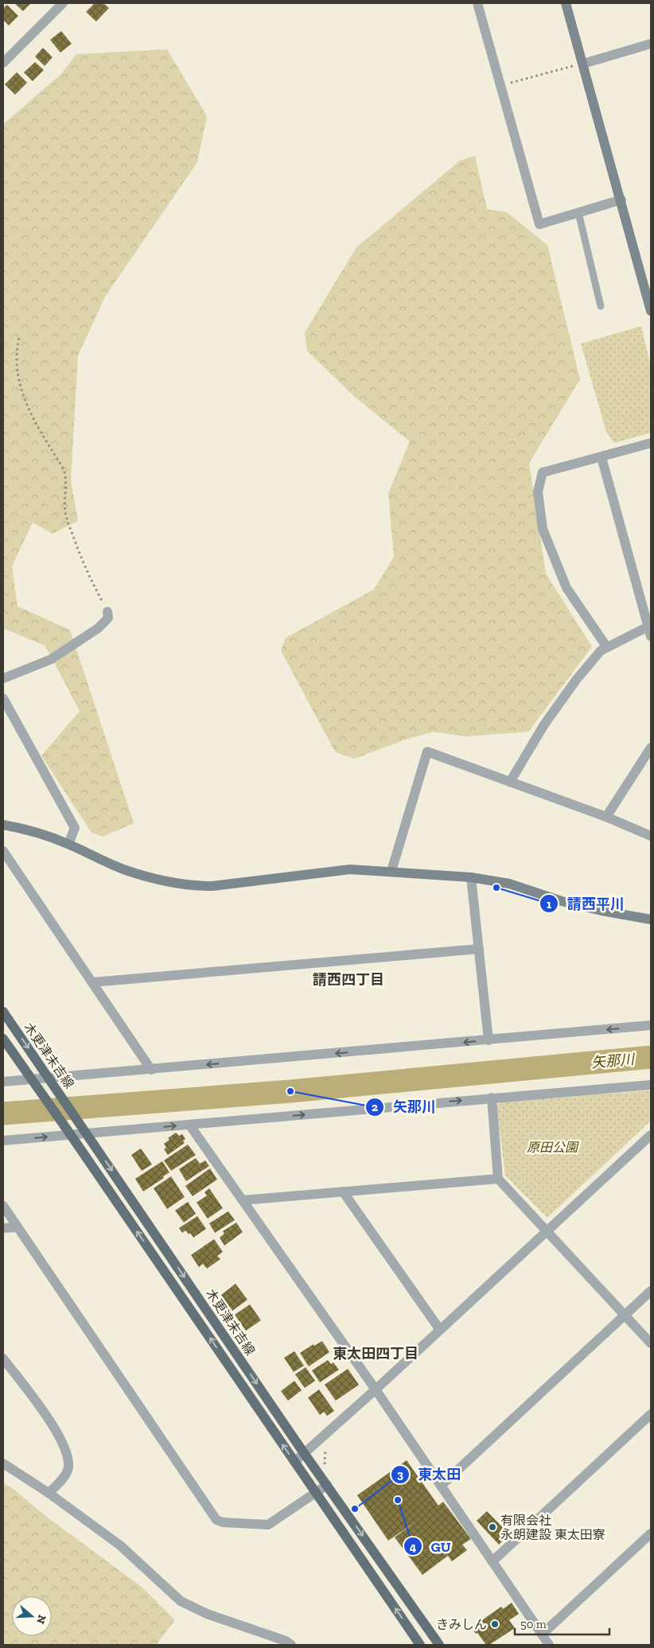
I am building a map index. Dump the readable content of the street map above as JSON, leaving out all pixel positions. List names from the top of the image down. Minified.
{"streets":{"main road":["木更津末吉線"]},"districts":["請西四丁目","東太田四丁目"],"water":["矢那川"],"parks":["原田公園"],"places":["請西平川","矢那川","GU","東太田","有限会社 永朗建設 東太田寮","きみしん"],"scale_bar":"50 m","north":"right"}
